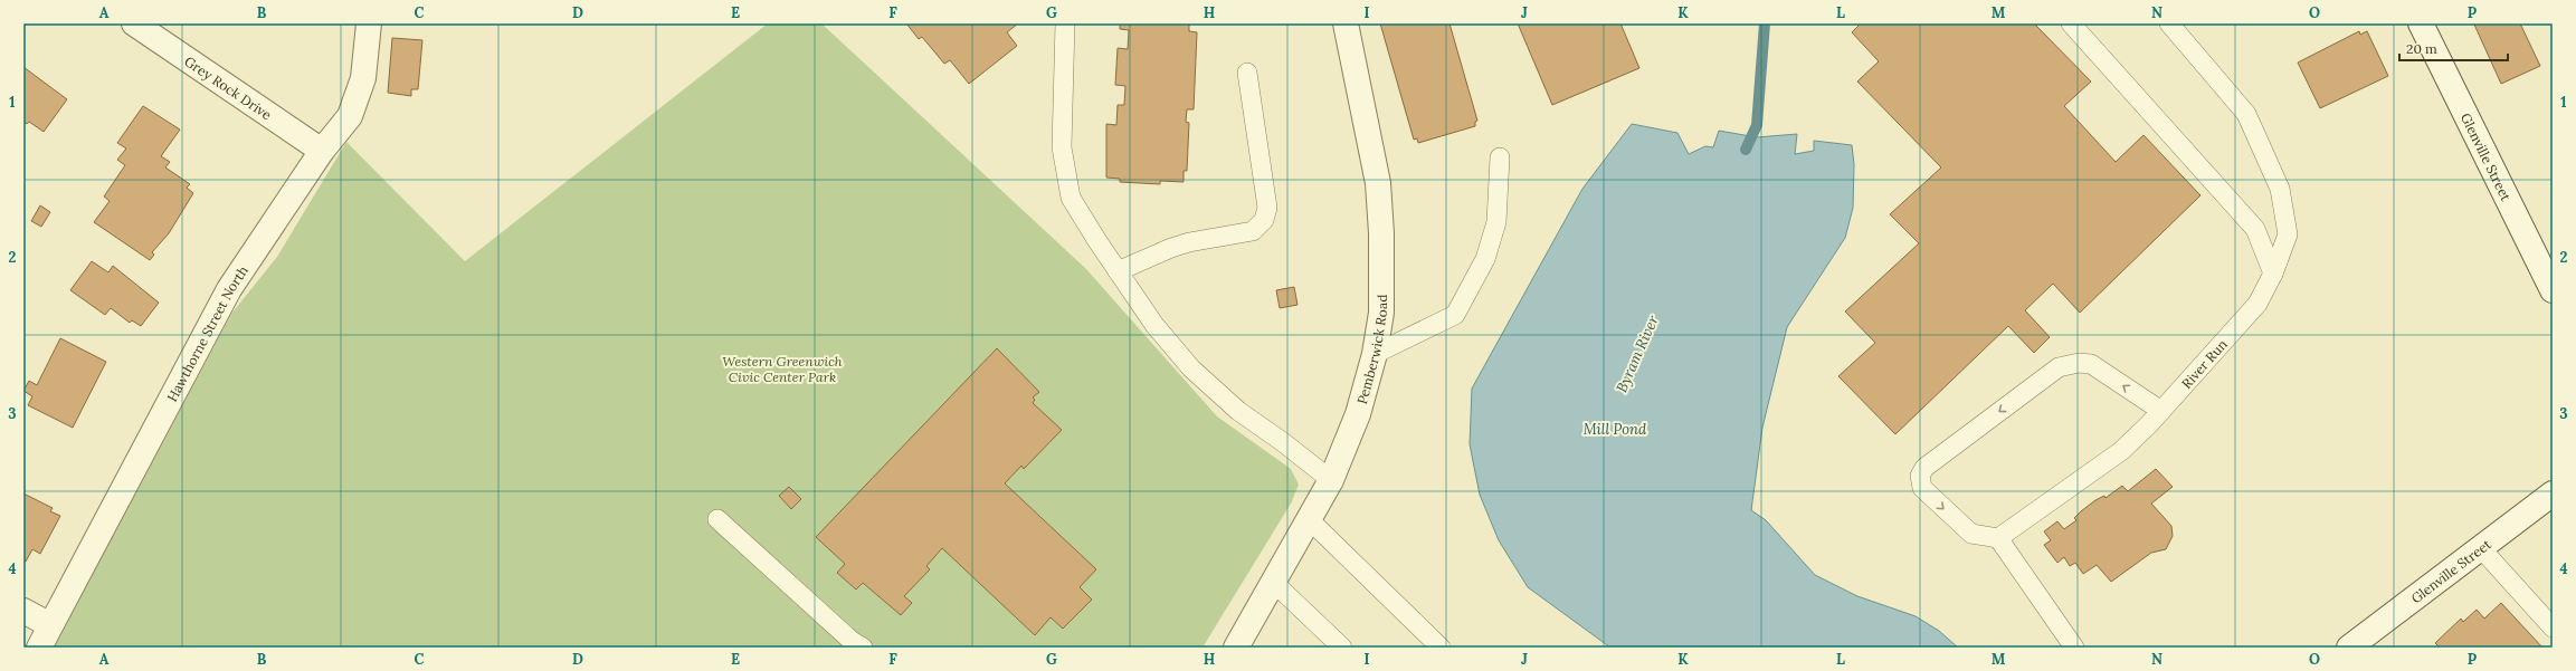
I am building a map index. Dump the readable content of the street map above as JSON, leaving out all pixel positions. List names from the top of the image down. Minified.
{"streets":{"street":["Grey Rock Drive","Glenville Street","Hawthorne Street North","Pemberwick Road"],"lane":["River Run"]},"crossings":[["Grey Rock Drive","Hawthorne Street North"]],"water":["Byram River","Mill Pond"],"parks":["Western Greenwich Civic Center Park"],"scale_bar":"20 m","grid":{"columns":["A","B","C","D","E","F","G","H","I","J","K","L","M","N","O","P"],"rows":["1","2","3","4"]}}
